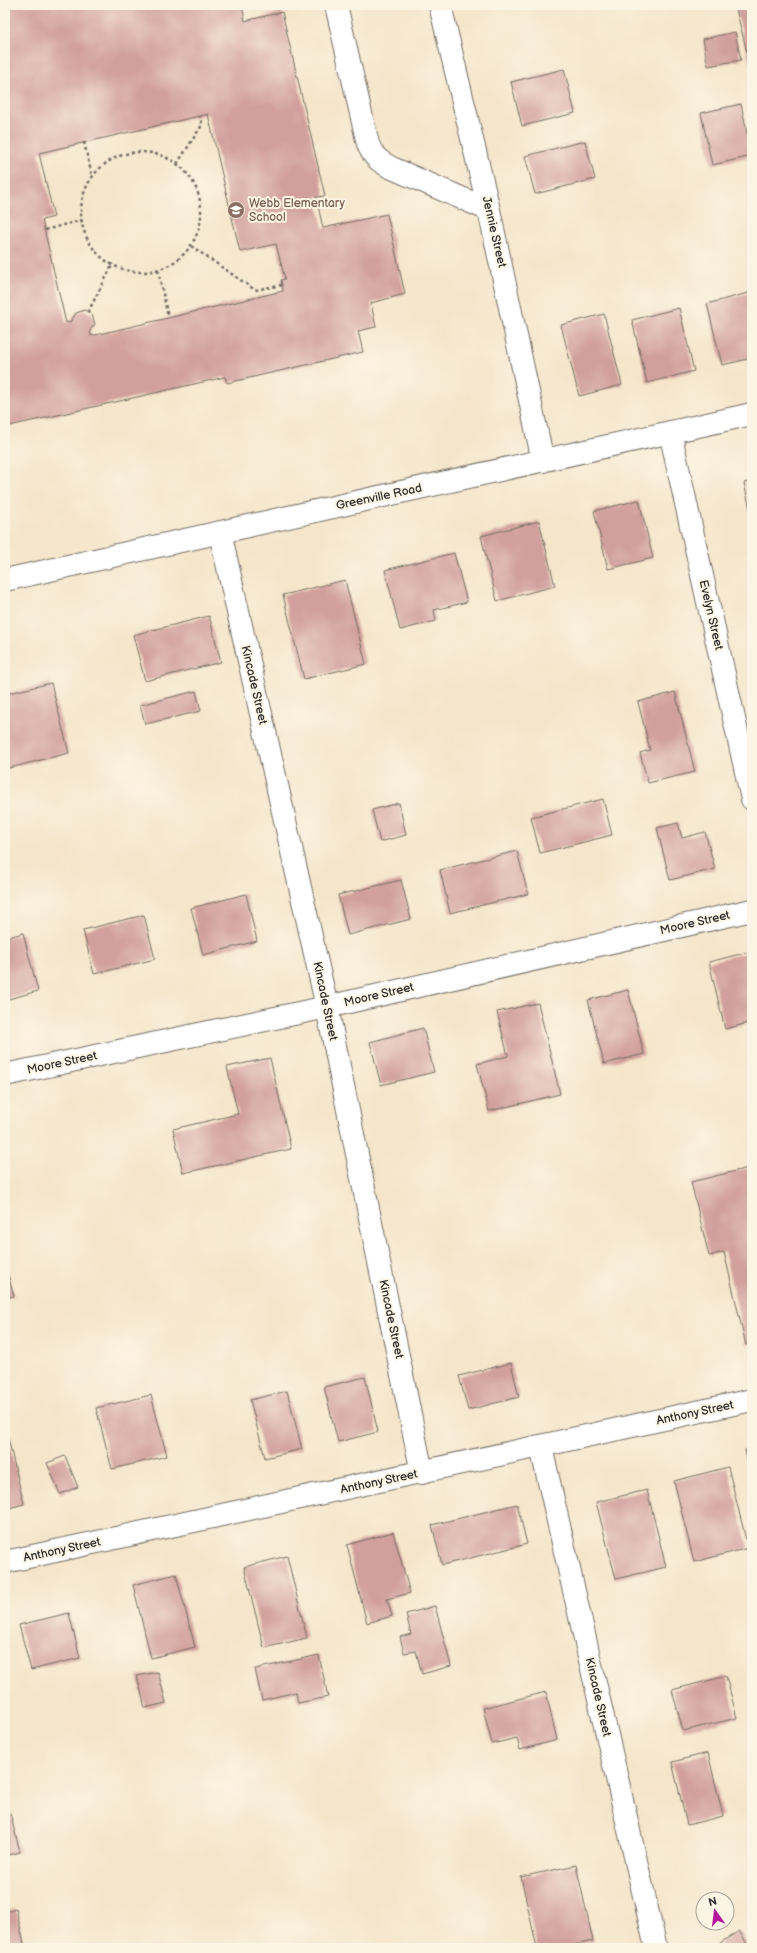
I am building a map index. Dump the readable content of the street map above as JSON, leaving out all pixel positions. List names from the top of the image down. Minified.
{"streets":{"street":["Jennie Street","Greenville Road","Evelyn Street","Kincade Street","Moore Street","Anthony Street"]},"crossings":[["Jennie Street","Greenville Road"],["Greenville Road","Evelyn Street"],["Greenville Road","Kincade Street"],["Kincade Street","Moore Street"],["Kincade Street","Anthony Street"]],"places":{"school or university":["Webb Elementary School"]},"north":"top"}
